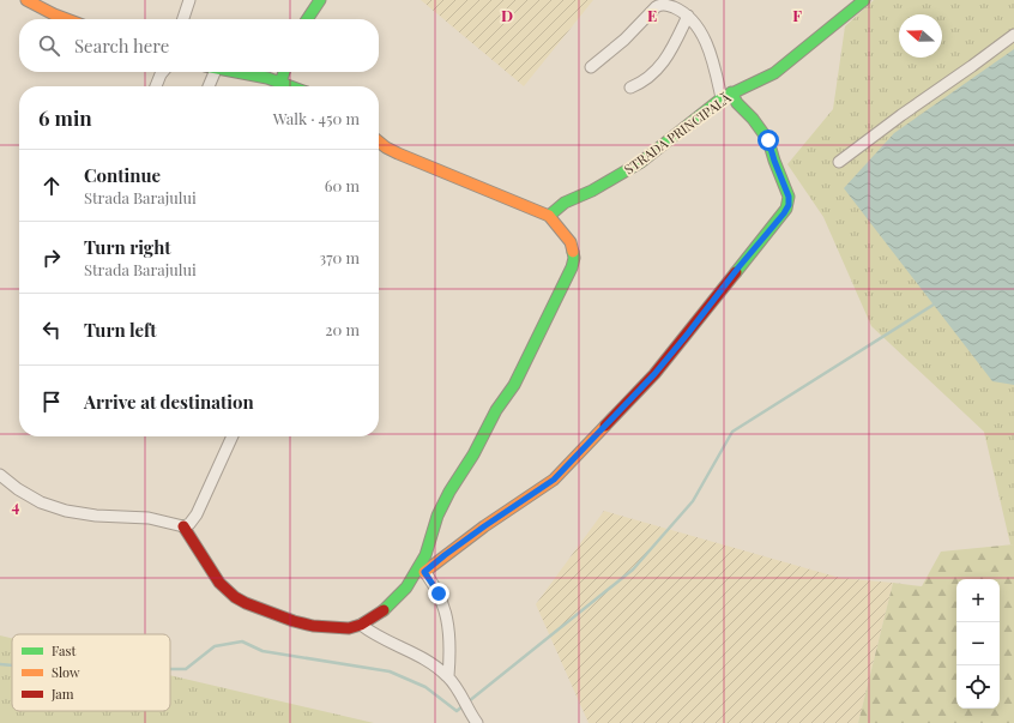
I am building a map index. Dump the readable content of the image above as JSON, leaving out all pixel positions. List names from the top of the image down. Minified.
{"streets":{"street":["STRADA PRINCIPALĂ"]},"legend":["Fast","Slow","Jam"],"north":"left","page":{"search":"Search here","heading":["6 min","Walk · 450 m"],"list":[["Continue","Strada Barajului","60 m"],["Turn right","Strada Barajului","370 m"],["Turn left","20 m"],"Arrive at destination"],"map_buttons":["+","−"]},"grid":{"columns":["D","E","F"],"rows":["4"]}}
